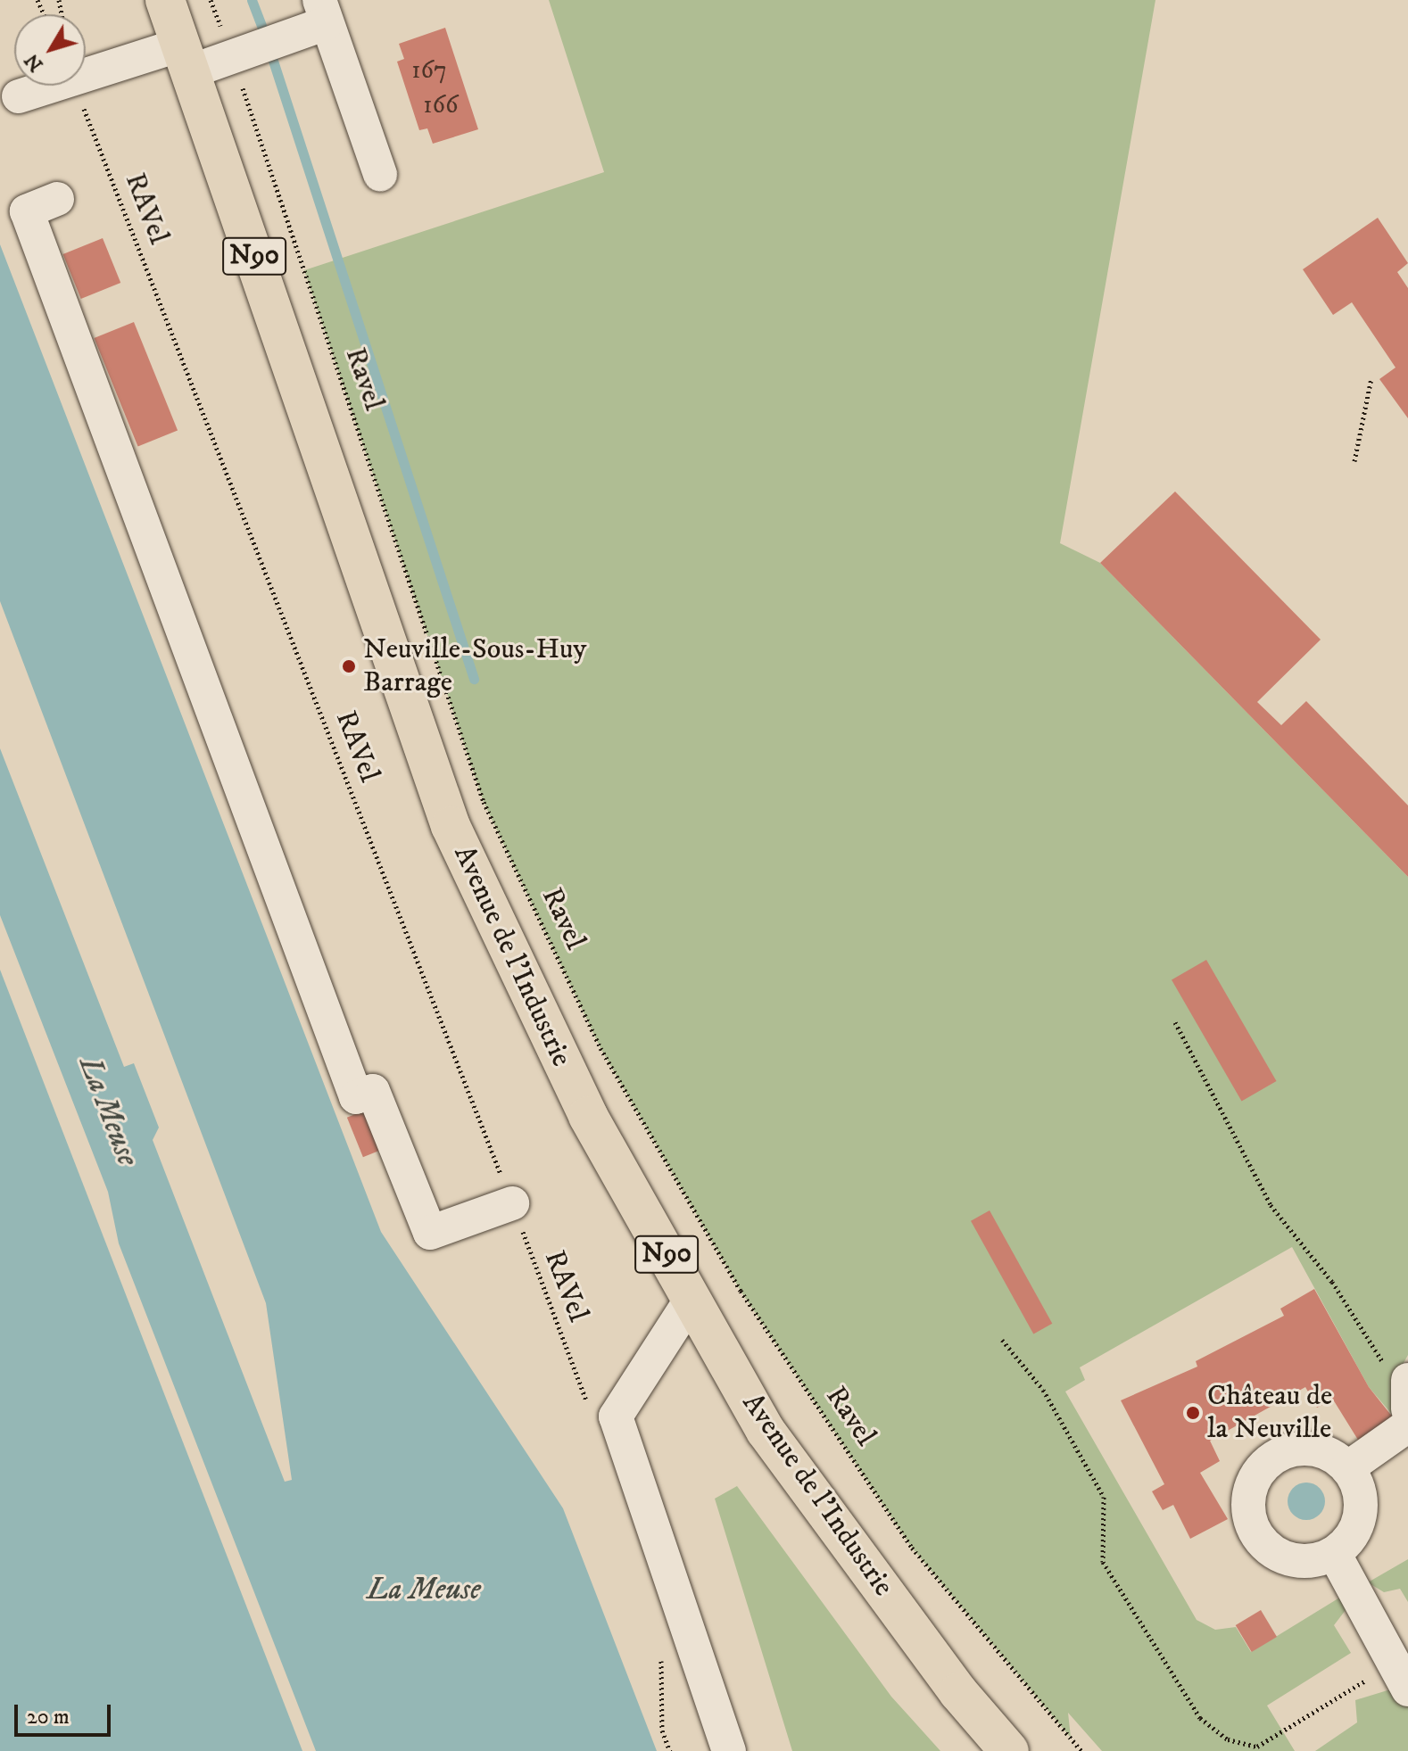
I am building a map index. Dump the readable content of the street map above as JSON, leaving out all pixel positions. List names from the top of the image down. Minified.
{"streets":{"main road":["N90","Avenue de l'Industrie"],"path":["RAVel","Ravel"]},"water":["La Meuse"],"places":["Neuville-Sous-Huy Barrage","Château de la Neuville"],"house_numbers":["167","166"],"scale_bar":"20 m","north":"bottom left"}
